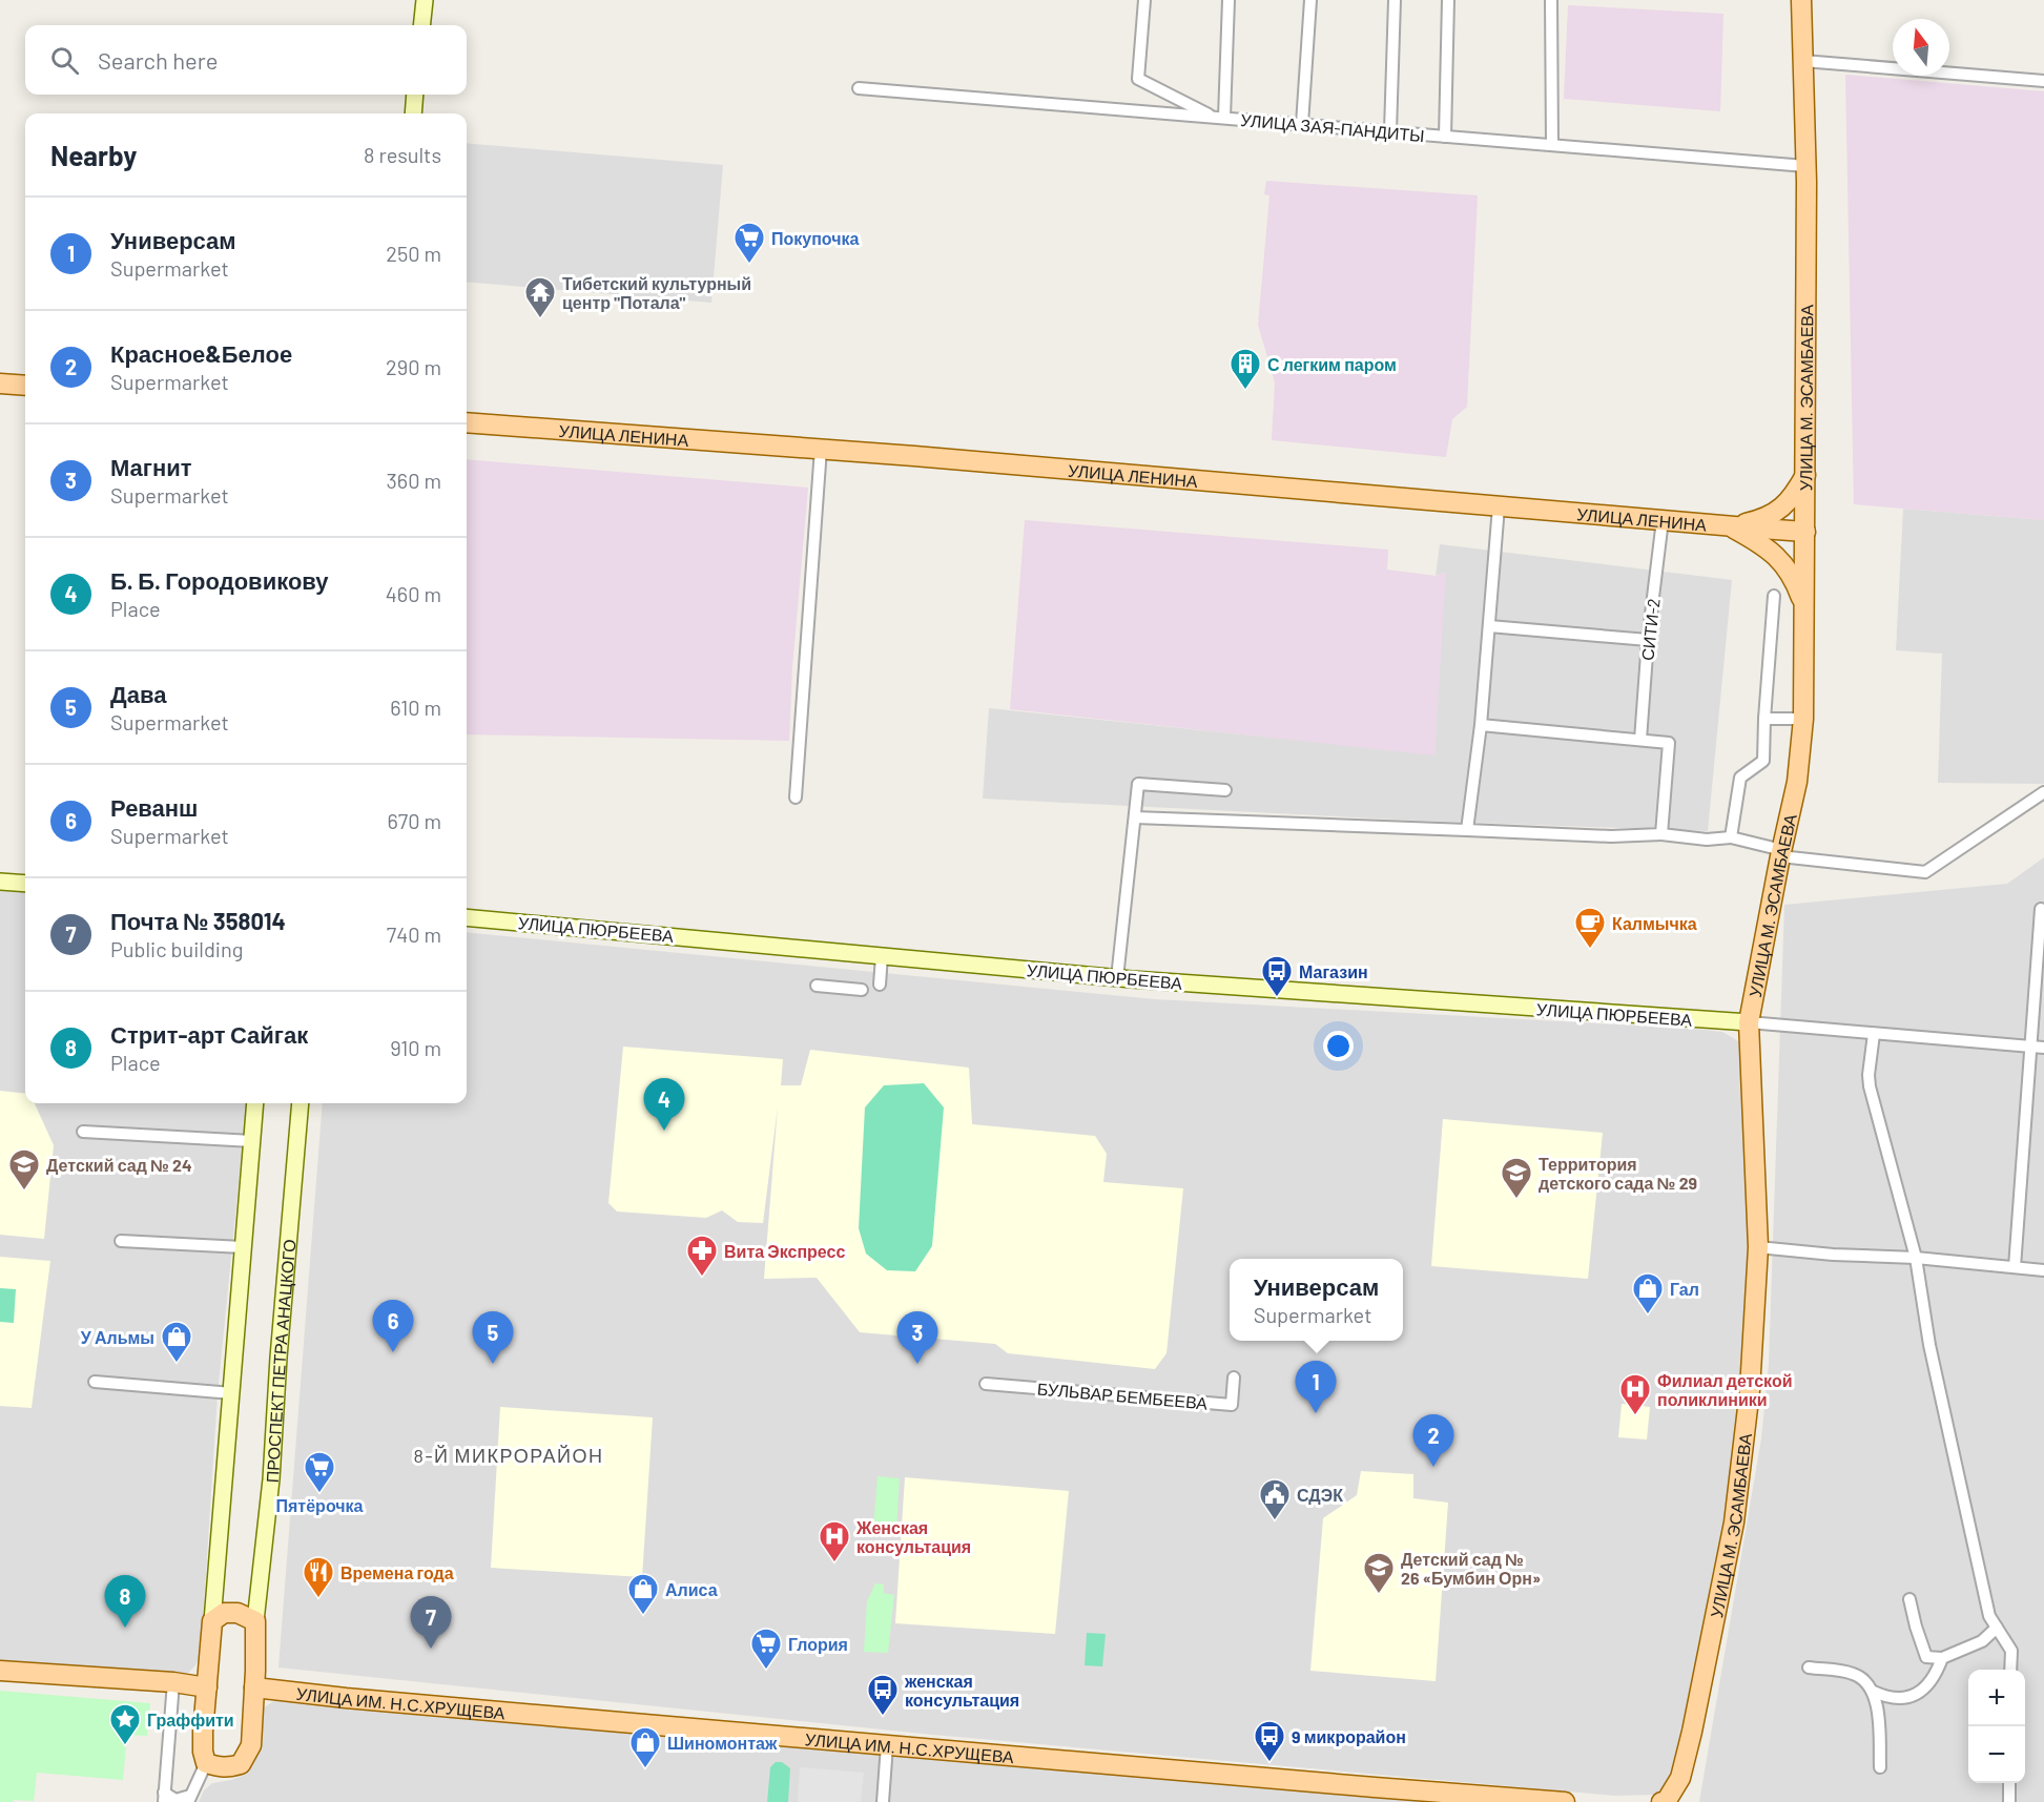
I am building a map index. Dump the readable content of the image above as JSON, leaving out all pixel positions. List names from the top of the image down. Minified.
{"streets":{"main road":["УЛИЦА М. ЭСАМБАЕВА","УЛИЦА ЛЕНИНА","УЛИЦА ПЮРБЕЕВА","ПРОСПЕКТ ПЕТРА АНАЦКОГО","УЛИЦА ИМ. Н.С.ХРУЩЕВА"],"street":["УЛИЦА ЗАЯ-ПАНДИТЫ","СИТИ-2","БУЛЬВАР БЕМБЕЕВА"]},"crossings":[["УЛИЦА ЗАЯ-ПАНДИТЫ","УЛИЦА М. ЭСАМБАЕВА"],["УЛИЦА М. ЭСАМБАЕВА","УЛИЦА ЛЕНИНА"],["УЛИЦА М. ЭСАМБАЕВА","УЛИЦА ПЮРБЕЕВА"],["УЛИЦА ЛЕНИНА","СИТИ-2"],["ПРОСПЕКТ ПЕТРА АНАЦКОГО","УЛИЦА ИМ. Н.С.ХРУЩЕВА"]],"districts":["8-Й МИКРОРАЙОН"],"places":{"supermarket":["Покупочка","Пятёрочка","Глория"],"temple":["Тибетский культурный центр \"Потала\""],"building":["С легким паром"],"cafe":["Калмычка"],"bus stop":["Магазин","женская консультация","9 микрорайон"],"school or university":["Детский сад № 24","Территория детского сада № 29","Детский сад № 26 «Бумбин Орн»"],"pharmacy":["Вита Экспресс"],"shop":["Гал","У Альмы","Алиса","Шиномонтаж"],"hospital":["Филиал детской поликлиники","Женская консультация"],"public building":["СДЭК"],"restaurant":["Времена года"],"place":["Граффити"]},"north":"top","page":{"search":"Search here","heading":["Nearby","8 results"],"list":[{"mark":"1","name":"Универсам","note":"Supermarket","value":"250 m"},{"mark":"2","name":"Красное&Белое","note":"Supermarket","value":"290 m"},{"mark":"3","name":"Магнит","note":"Supermarket","value":"360 m"},{"mark":"4","name":"Б. Б. Городовикову","note":"Place","value":"460 m"},{"mark":"5","name":"Дава","note":"Supermarket","value":"610 m"},{"mark":"6","name":"Реванш","note":"Supermarket","value":"670 m"},{"mark":"7","name":"Почта № 358014","note":"Public building","value":"740 m"},{"mark":"8","name":"Стрит-арт Сайгак","note":"Place","value":"910 m"}],"pins":["4","6","3","5","1","2","8","7"],"popup":["Универсам","Supermarket"],"map_buttons":["+","−"]}}
